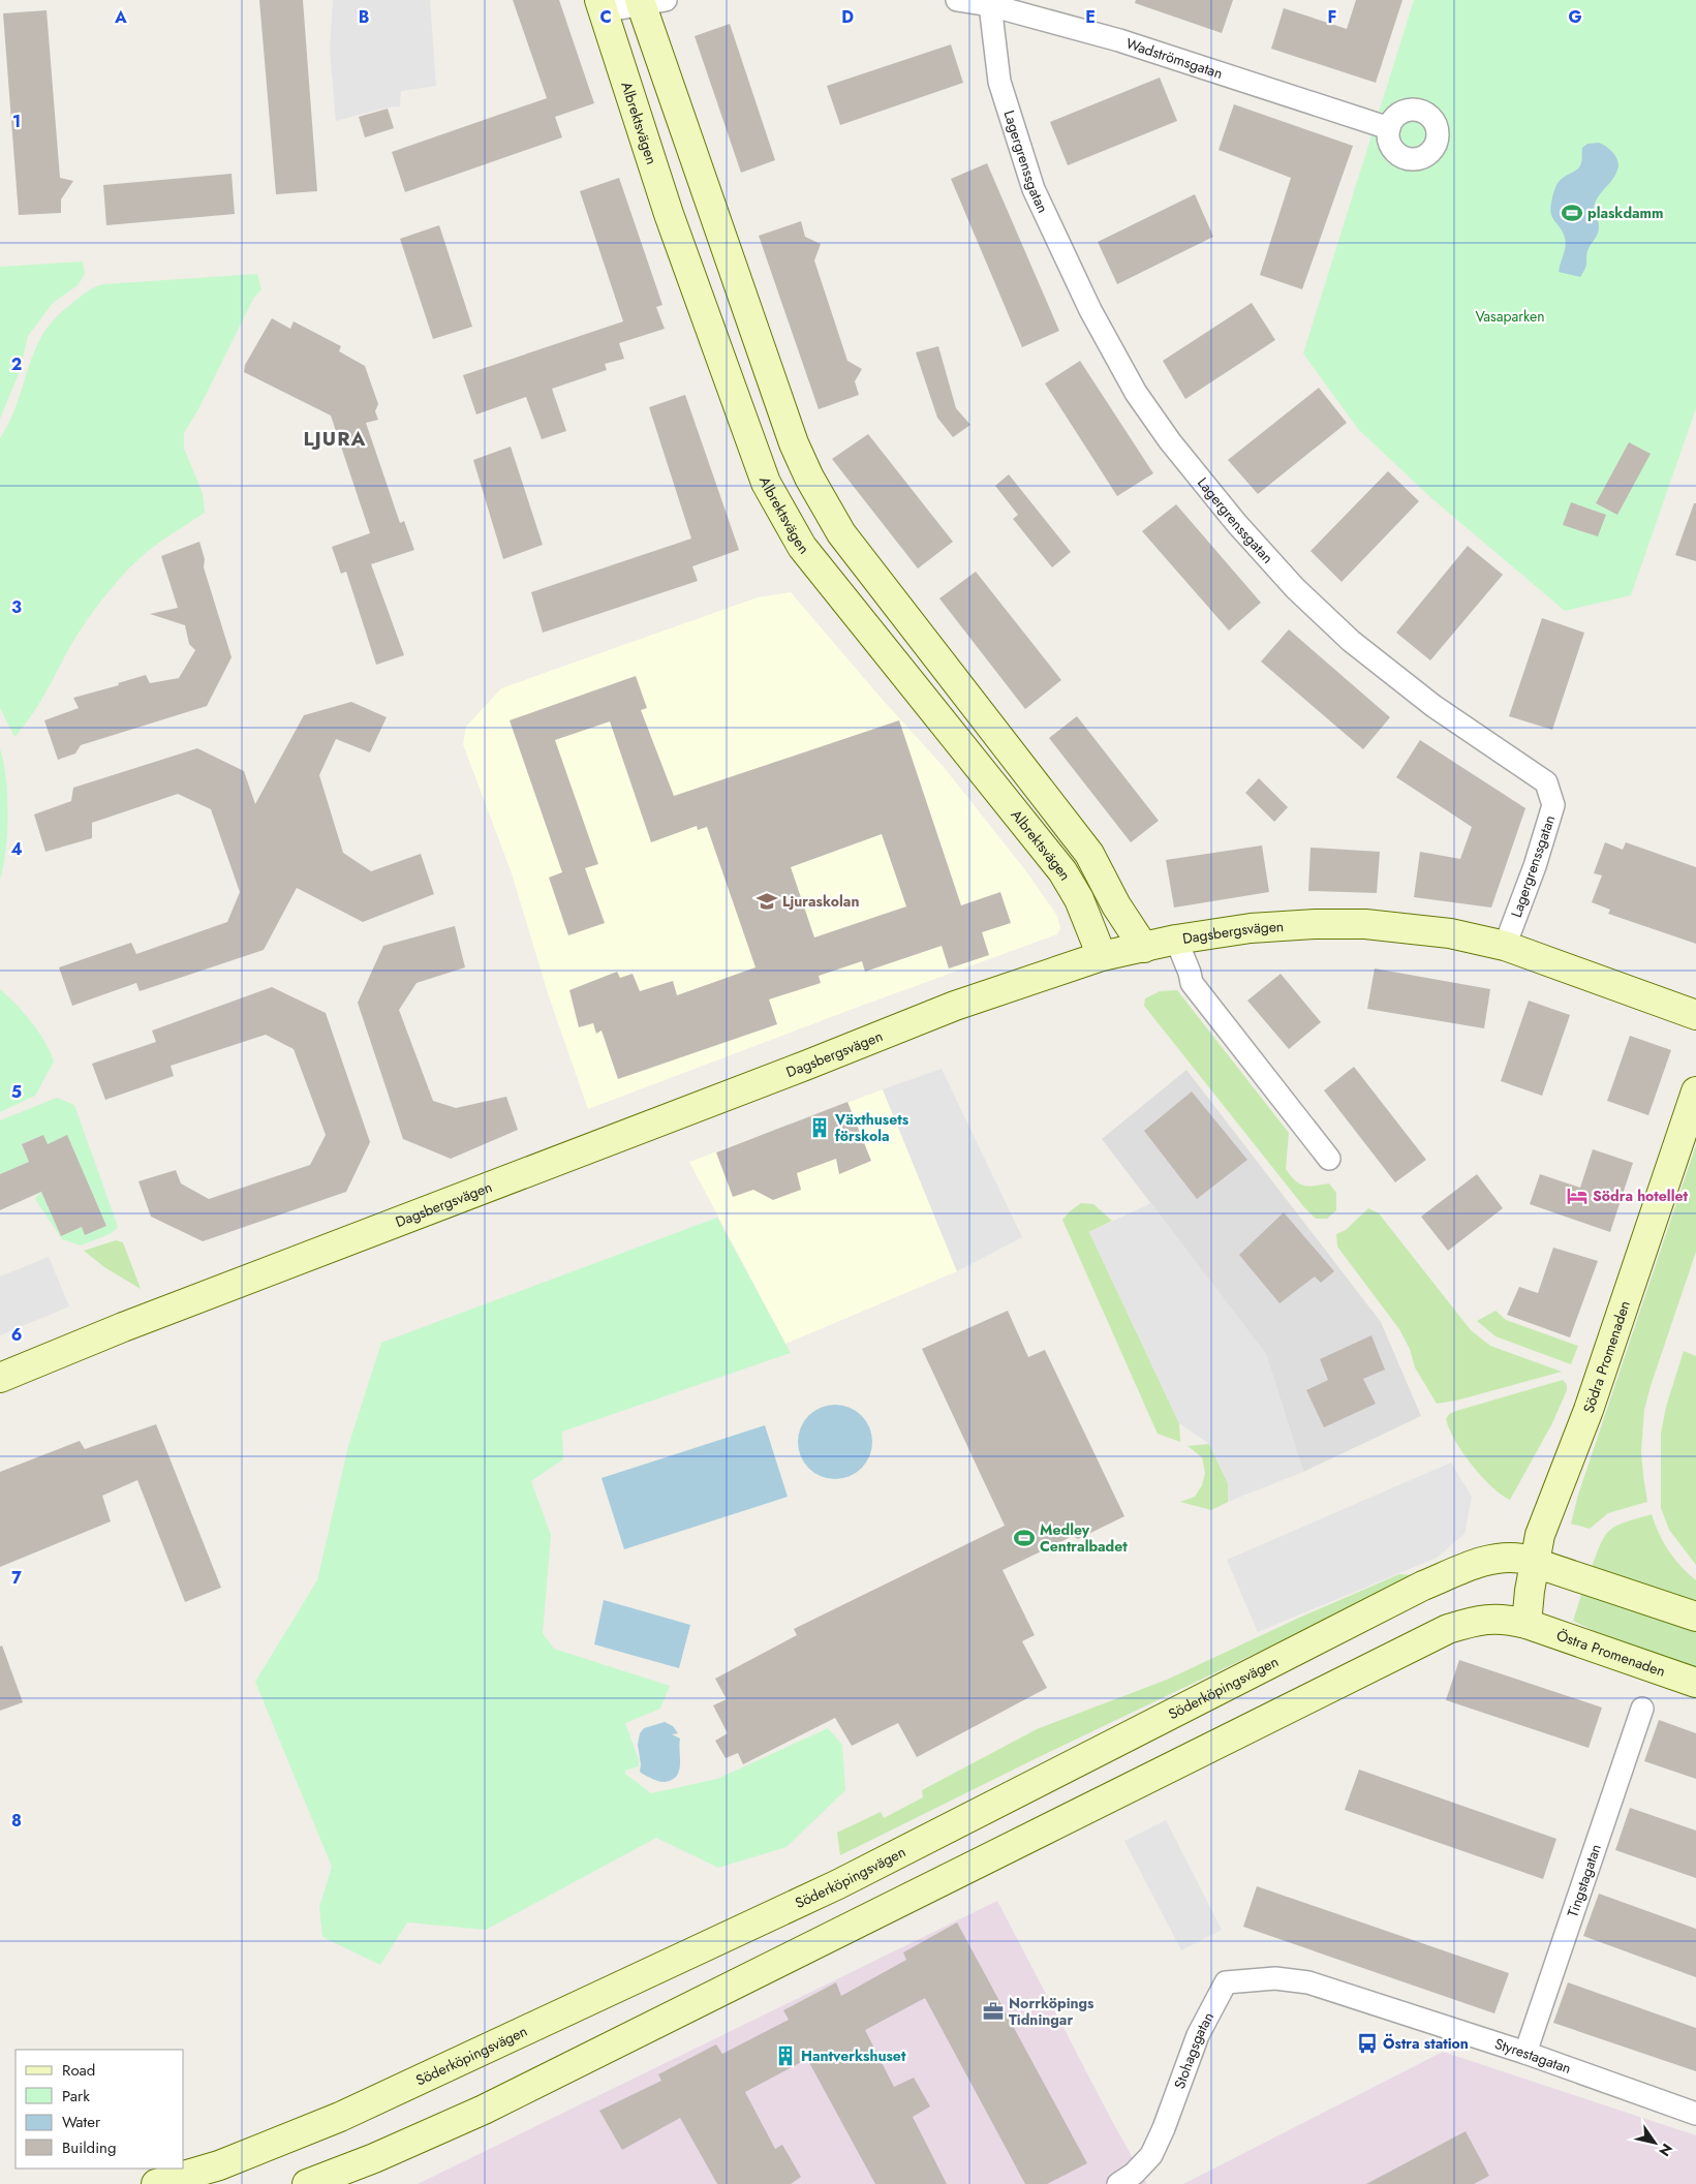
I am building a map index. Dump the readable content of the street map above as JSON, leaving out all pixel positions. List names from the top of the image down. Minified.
{"streets":{"main road":["Albrektsvägen","Dagsbergsvägen","Södra Promenaden","Östra Promenaden","Söderköpingsvägen"],"street":["Wadströmsgatan","Lagergrenssgatan","Tingstagatan","Stohagsgatan","Styrestagatan"]},"crossings":[["Wadströmsgatan","Lagergrenssgatan"],["Albrektsvägen","Dagsbergsvägen"],["Lagergrenssgatan","Dagsbergsvägen"],["Södra Promenaden","Östra Promenaden"],["Södra Promenaden","Söderköpingsvägen"],["Tingstagatan","Styrestagatan"],["Stohagsgatan","Styrestagatan"]],"districts":["LJURA"],"parks":["Vasaparken"],"places":{"sports":["plaskdamm","Medley Centralbadet"],"school or university":["Ljuraskolan"],"building":["Växthusets förskola","Hantverkshuset"],"hotel":["Södra hotellet"],"office":["Norrköpings Tidningar"],"bus stop":["Östra station"]},"legend":["Road","Park","Water","Building"],"north":"bottom right","grid":{"columns":["A","B","C","D","E","F","G"],"rows":["1","2","3","4","5","6","7","8"]}}
